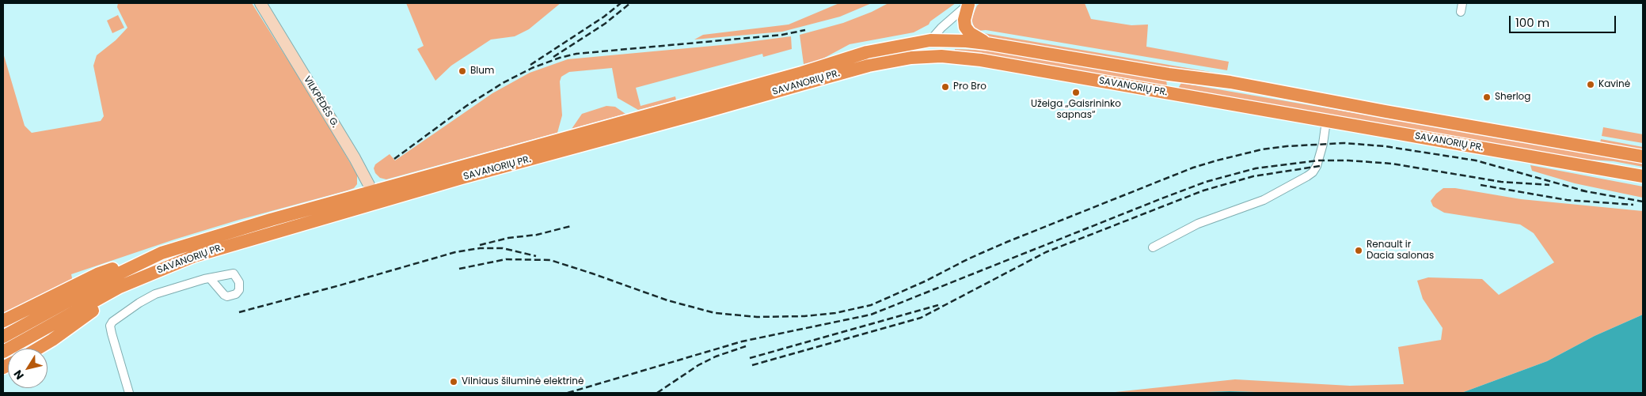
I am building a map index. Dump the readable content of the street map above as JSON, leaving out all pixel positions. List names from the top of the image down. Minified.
{"streets":{"highway":["SAVANORIŲ PR."],"main road":["VILKPĖDĖS G."]},"crossings":[["SAVANORIŲ PR.","VILKPĖDĖS G."]],"places":["Blum","Kavinė","Pro Bro","Užeiga „Gaisrininko sapnas“","Sherlog","Renault ir Dacia salonas","Vilniaus šiluminė elektrinė"],"scale_bar":"100 m","north":"bottom left"}
